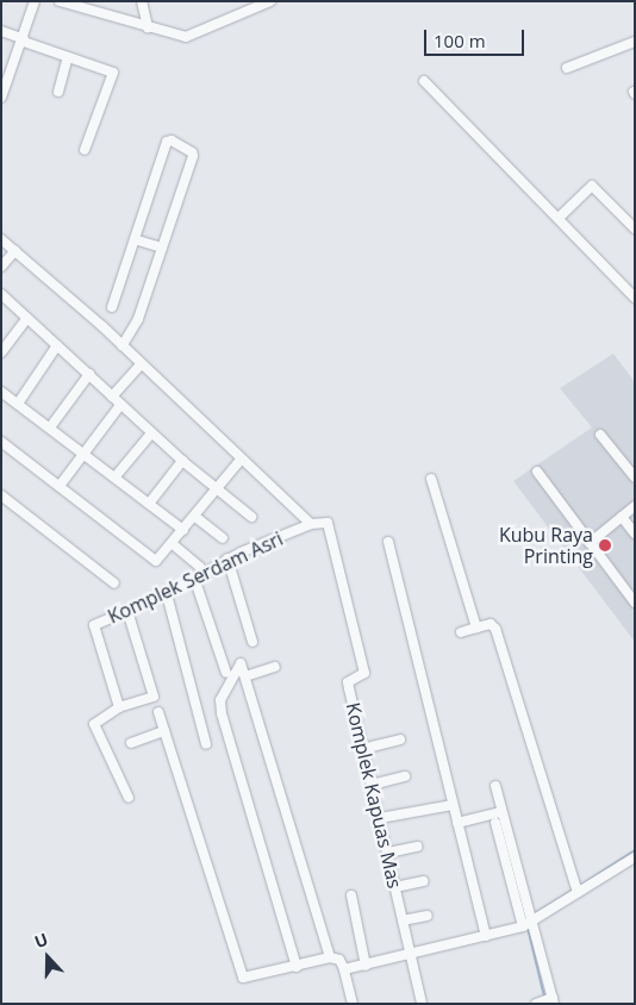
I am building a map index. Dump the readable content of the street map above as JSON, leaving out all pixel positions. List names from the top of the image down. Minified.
{"streets":{"street":["Komplek Serdam Asri","Komplek Kapuas Mas"]},"crossings":[["Komplek Serdam Asri","Komplek Kapuas Mas"]],"places":["Kubu Raya Printing"],"scale_bar":"100 m","north":"top"}
